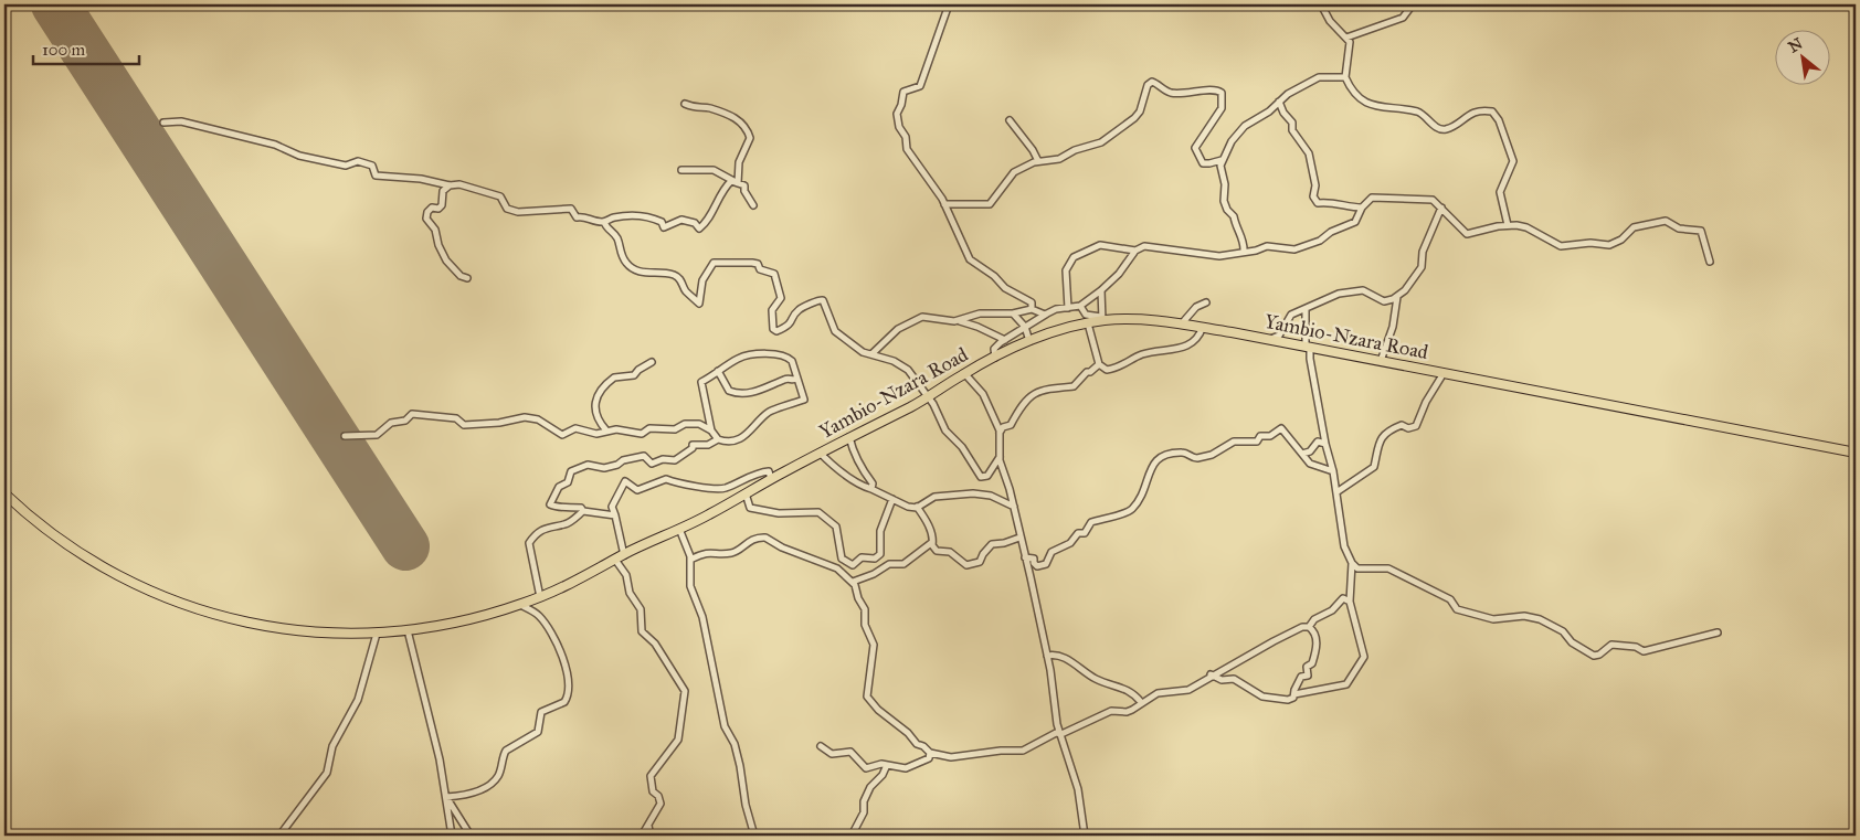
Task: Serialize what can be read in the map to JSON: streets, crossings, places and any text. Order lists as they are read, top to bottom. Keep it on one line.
{"streets":{"main road":["Yambio-Nzara Road"]},"scale_bar":"100 m","north":"top left"}
